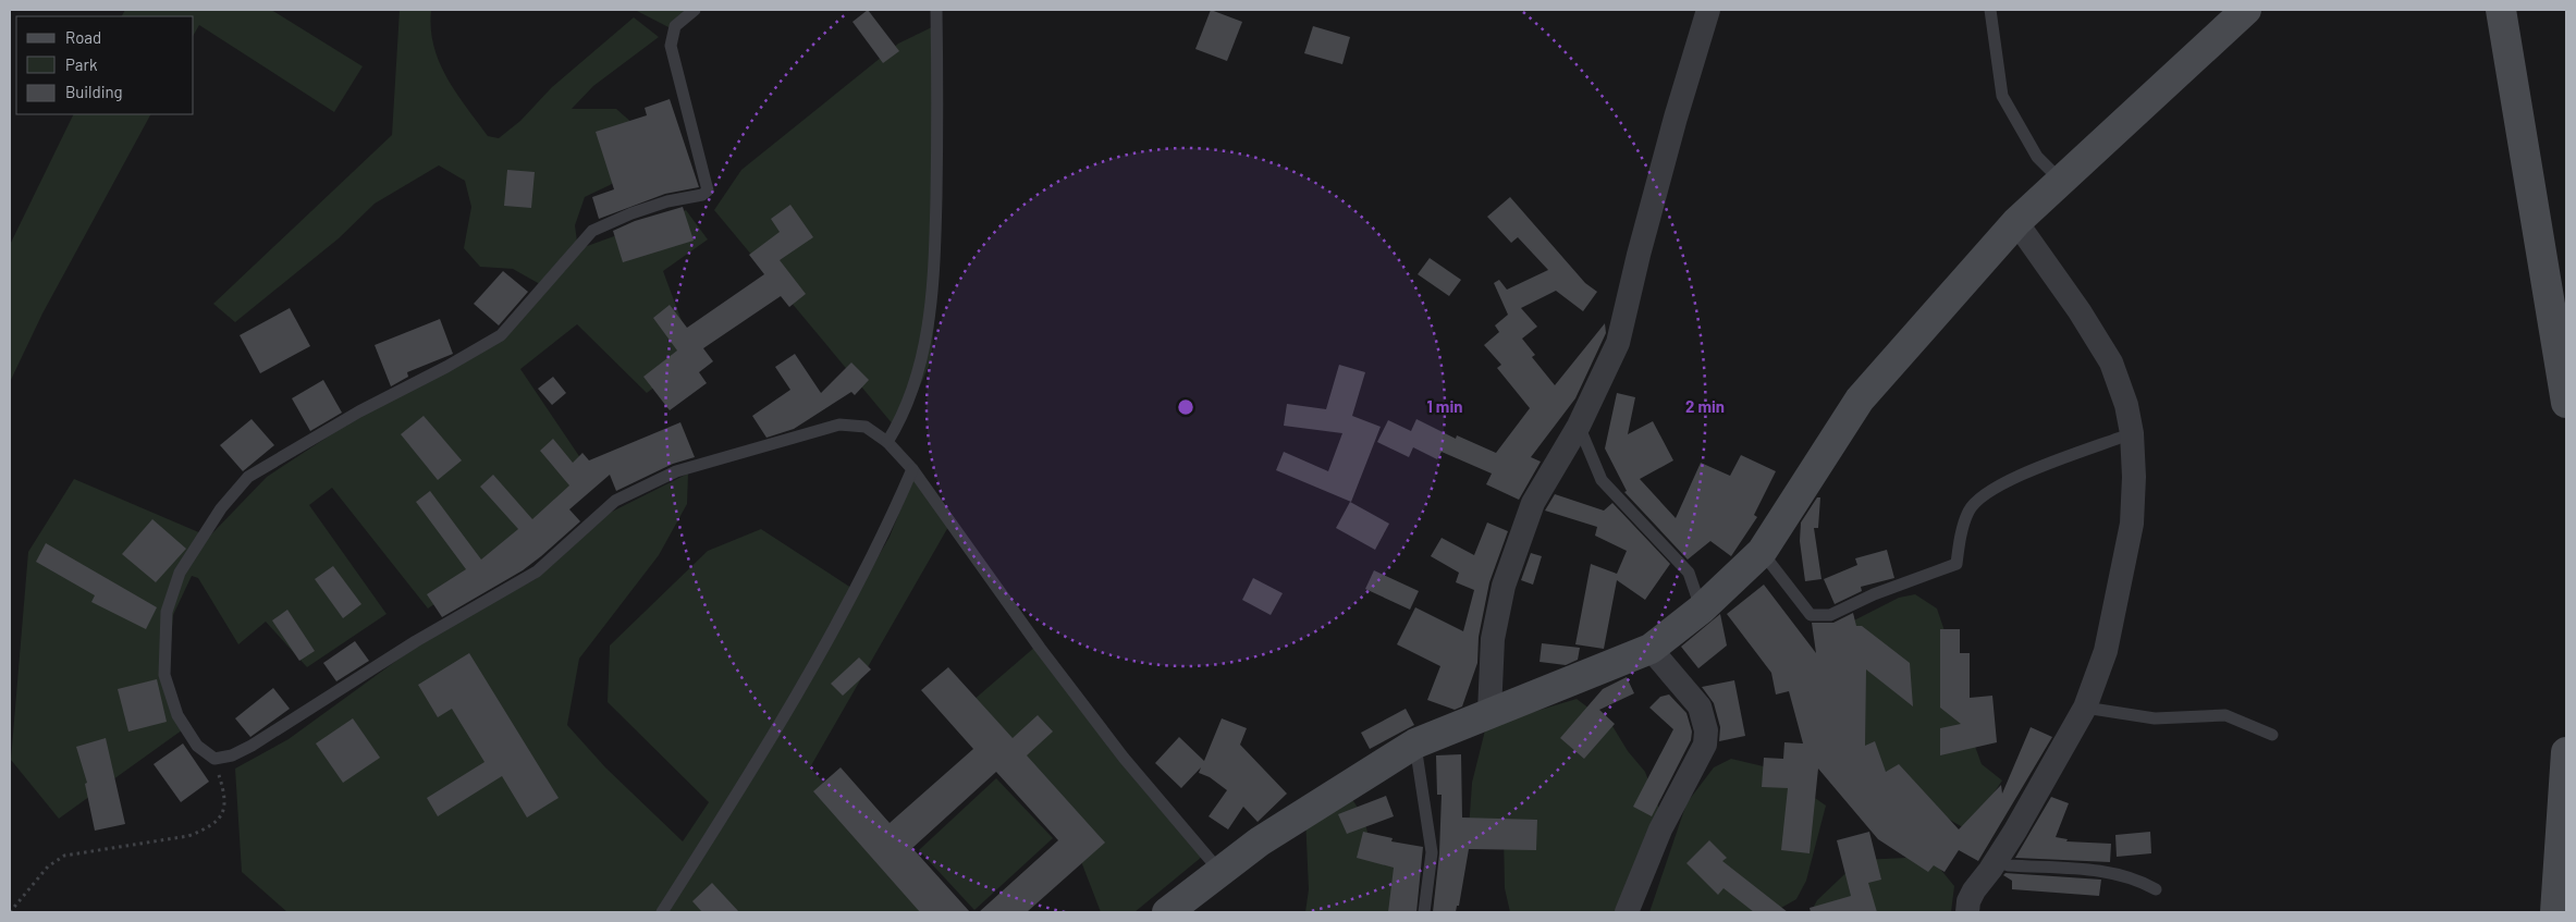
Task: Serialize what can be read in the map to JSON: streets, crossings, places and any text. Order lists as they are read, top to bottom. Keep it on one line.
{"legend":["Road","Park","Building"],"rings":["1 min","2 min"]}
